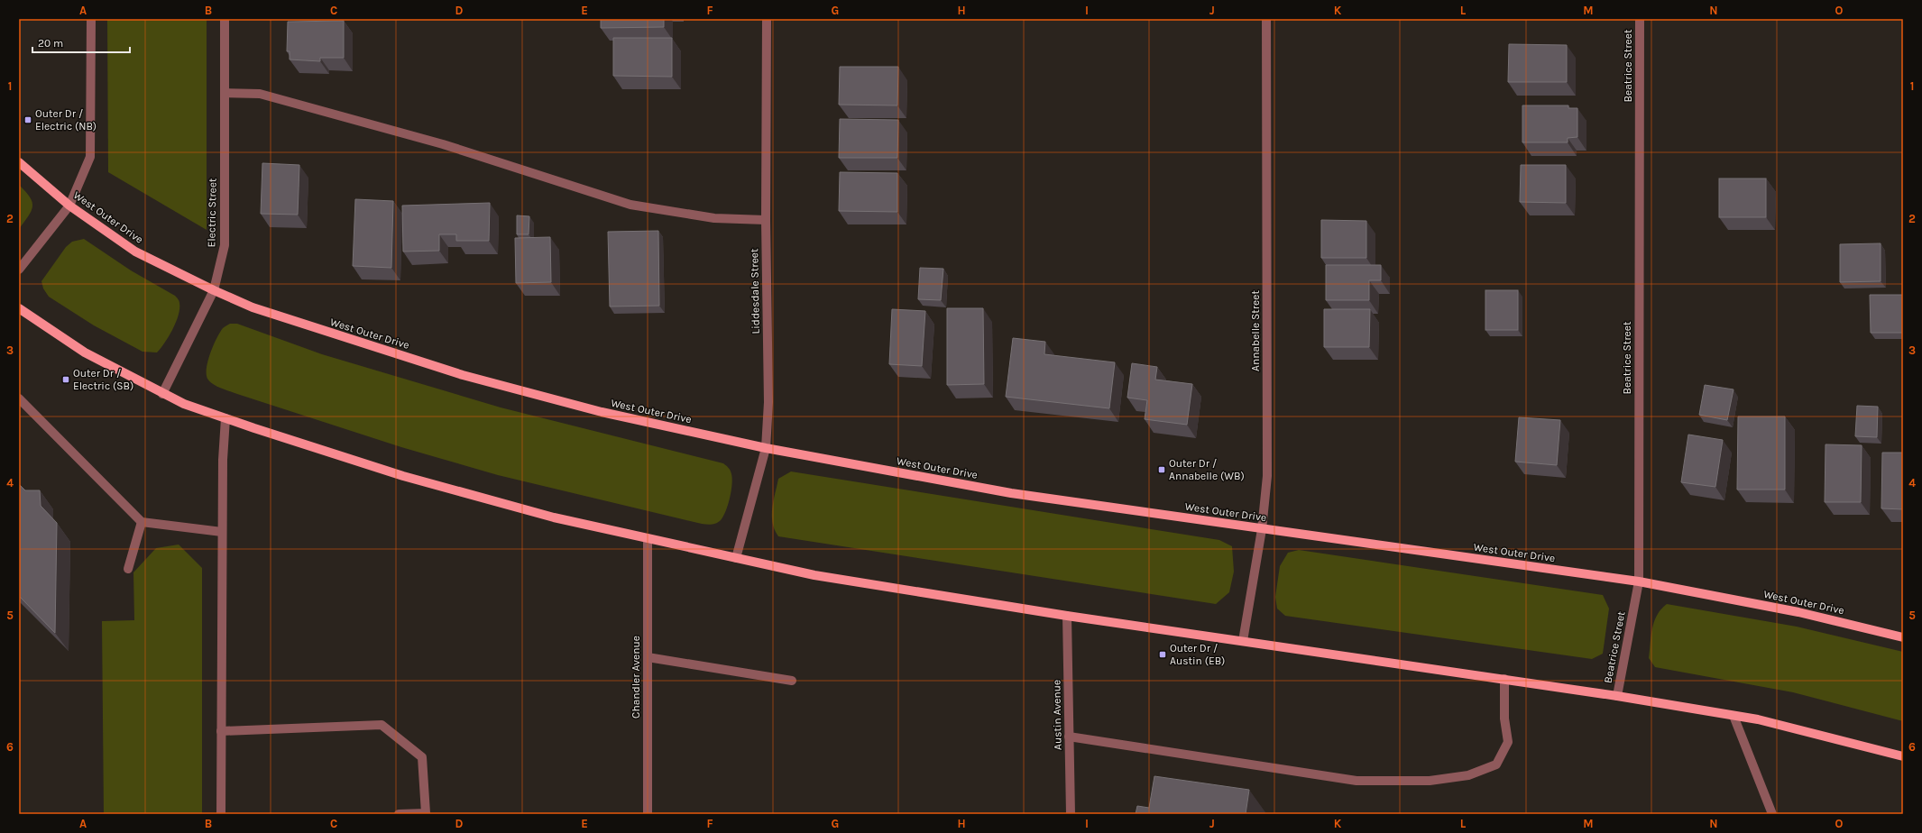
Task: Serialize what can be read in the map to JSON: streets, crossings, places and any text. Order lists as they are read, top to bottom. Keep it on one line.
{"streets":{"main road":["West Outer Drive"],"street":["Beatrice Street","Electric Street","Liddesdale Street","Annabelle Street","Chandler Avenue","Austin Avenue"]},"crossings":[["Beatrice Street","West Outer Drive"],["Electric Street","West Outer Drive"],["West Outer Drive","Liddesdale Street"],["West Outer Drive","Annabelle Street"]],"places":{"transit":["Outer Dr / Electric (NB)","Outer Dr / Electric (SB)","Outer Dr / Annabelle (WB)","Outer Dr / Austin (EB)"]},"scale_bar":"20 m","grid":{"columns":["A","B","C","D","E","F","G","H","I","J","K","L","M","N","O"],"rows":["1","2","3","4","5","6"]}}
